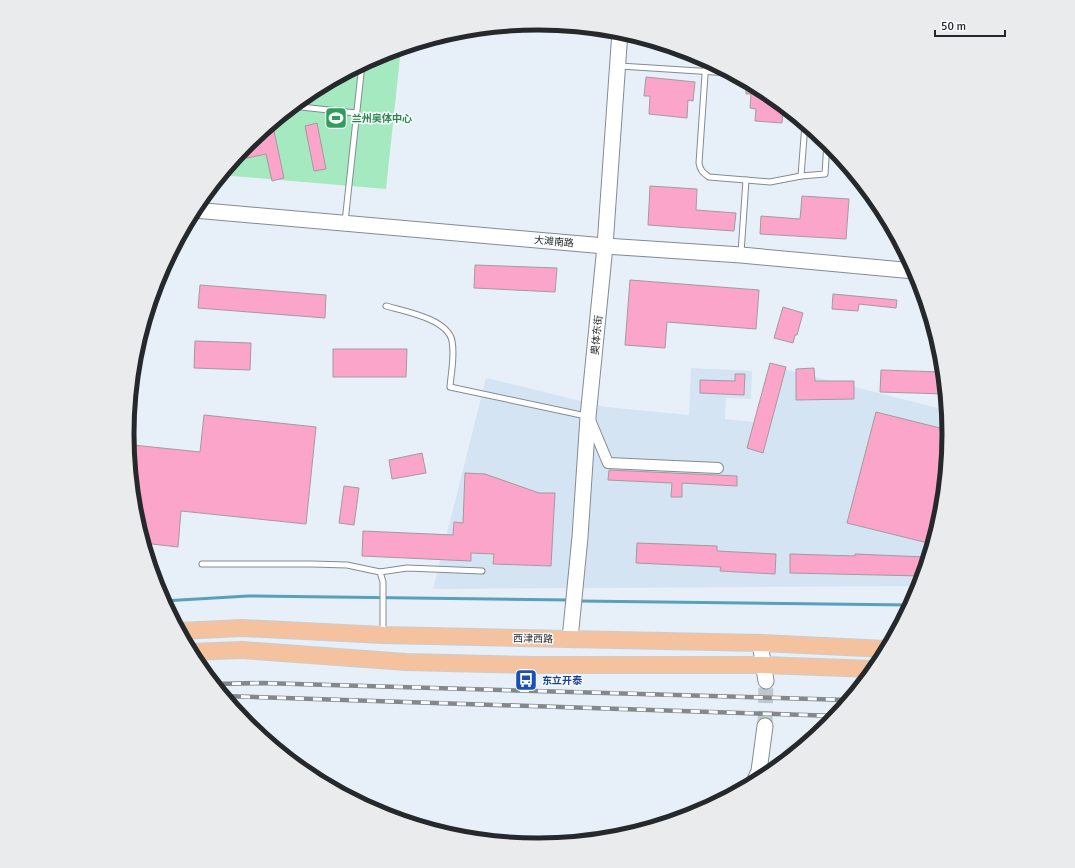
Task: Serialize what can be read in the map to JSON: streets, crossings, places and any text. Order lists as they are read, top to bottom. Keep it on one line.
{"streets":{"main road":["西津西路"],"street":["大滩南路","奥体东街"]},"crossings":[["大滩南路","奥体东街"],["奥体东街","西津西路"]],"places":{"sports":["兰州奥体中心"],"bus stop":["东立开泰"]},"scale_bar":"50 m"}
